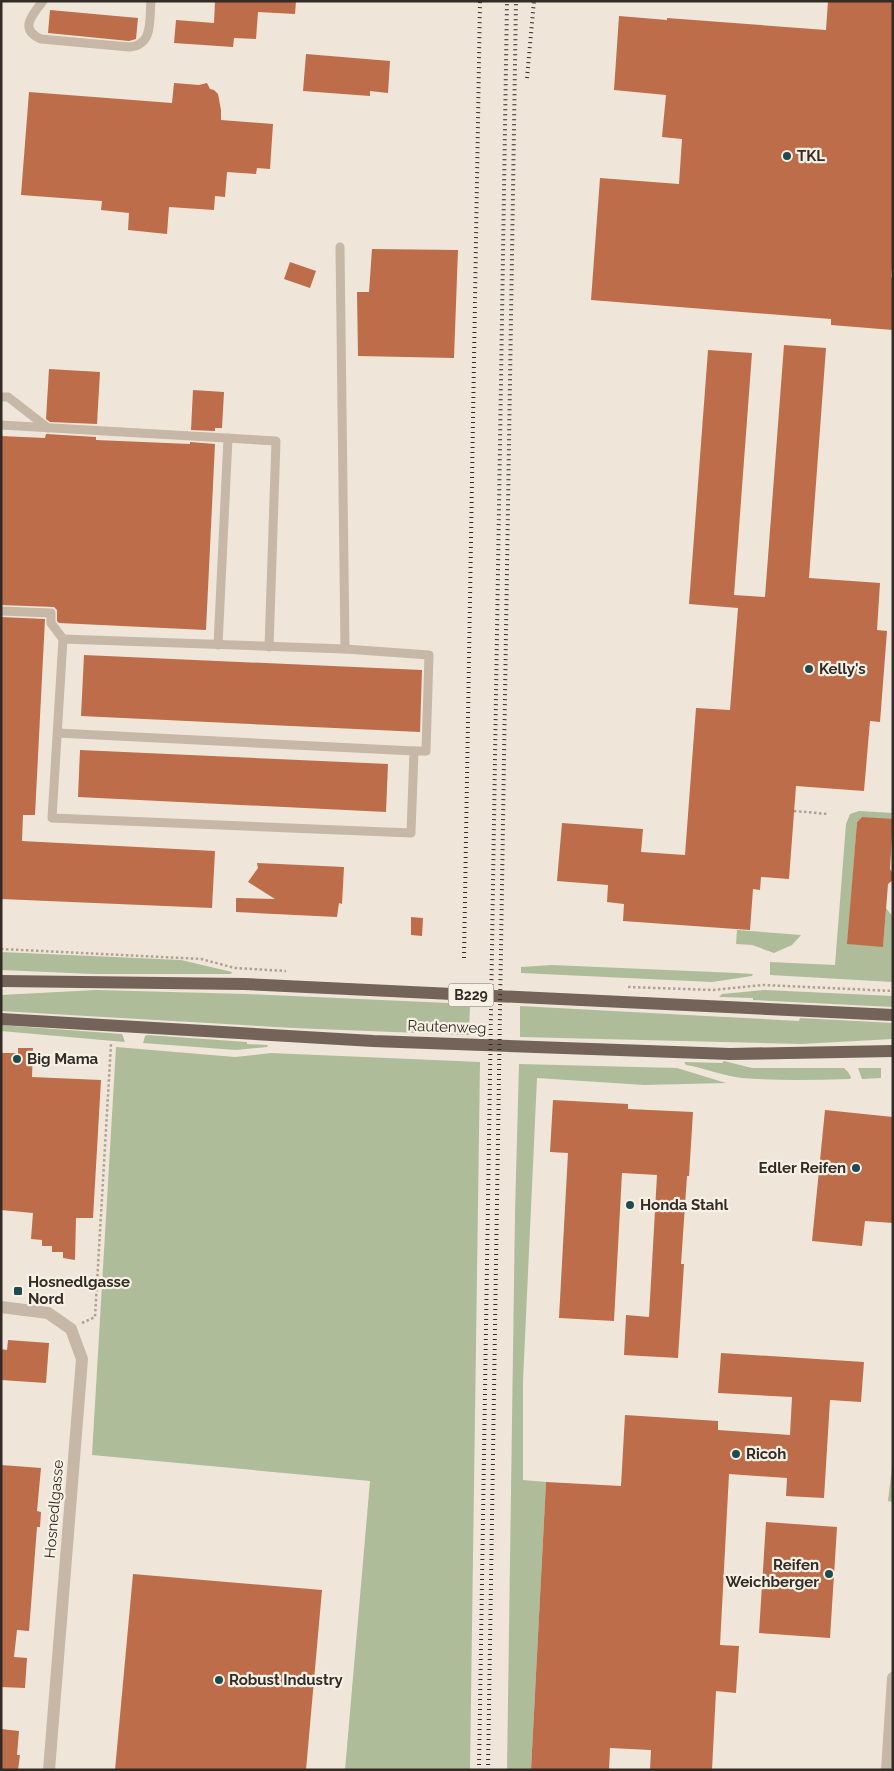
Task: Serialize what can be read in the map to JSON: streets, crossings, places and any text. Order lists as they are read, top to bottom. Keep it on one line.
{"streets":{"main road":["B229","Rautenweg"],"street":["Hosnedlgasse"]},"places":{"other":["TKL","Kelly's","Big Mama","Edler Reifen","Honda Stahl","Ricoh","Reifen Weichberger","Robust Industry"],"transit":["Hosnedlgasse Nord"]}}
